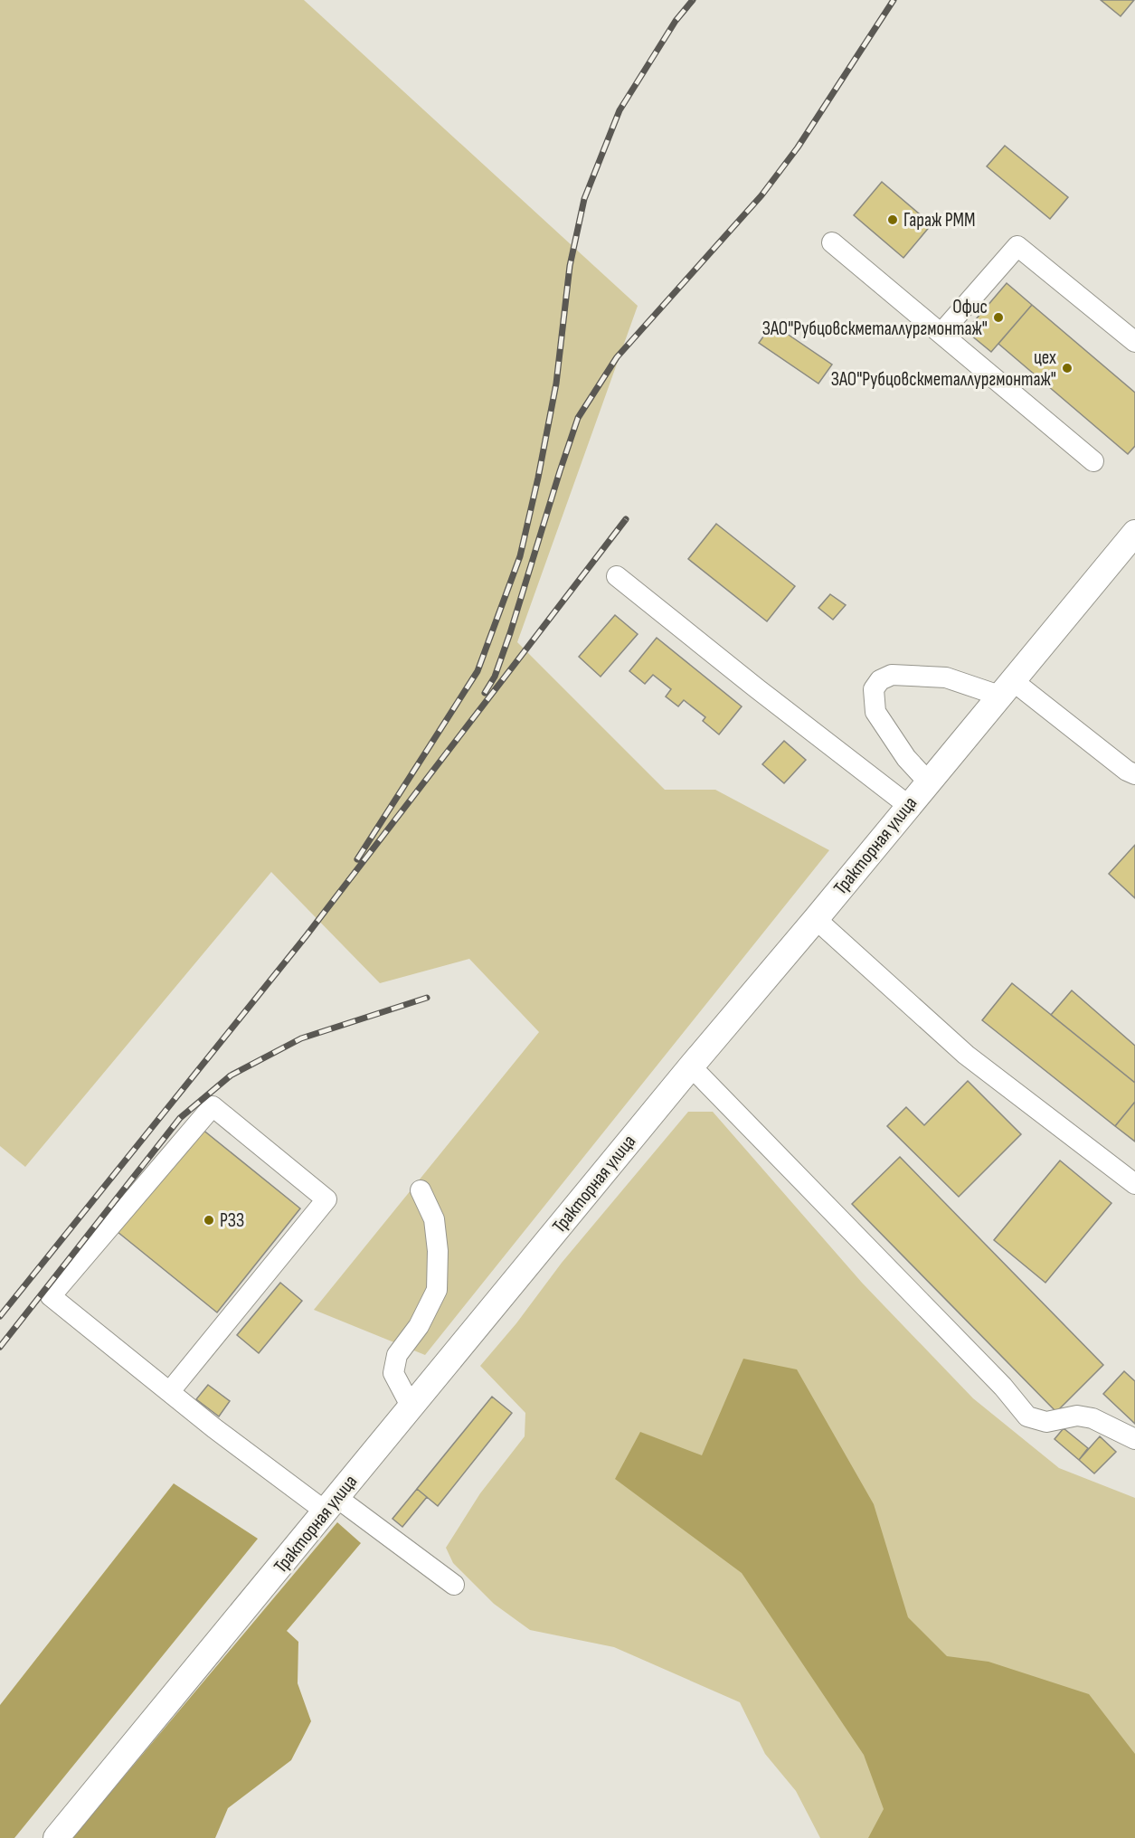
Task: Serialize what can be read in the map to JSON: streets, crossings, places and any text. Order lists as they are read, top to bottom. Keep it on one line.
{"streets":{"main road":["Тракторная улица"]},"places":["Гараж РММ","Офис ЗАО\"Рубцовскметаллургмонтаж\"","цех ЗАО\"Рубцовскметаллургмонтаж\"","РЗЗ"]}
